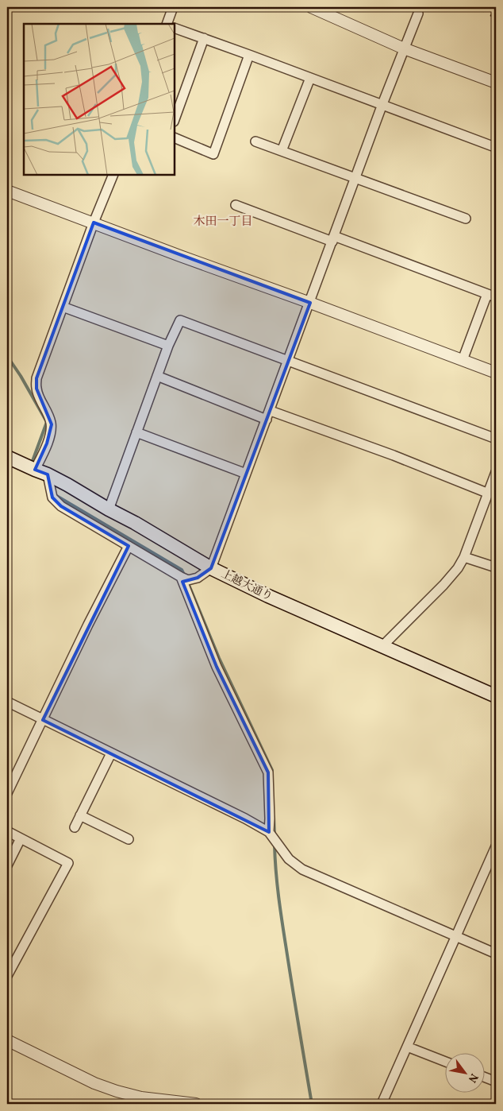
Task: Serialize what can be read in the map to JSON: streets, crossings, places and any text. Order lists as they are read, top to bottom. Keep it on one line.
{"streets":{"main road":["上越大通り"]},"districts":["木田一丁目"],"north":"bottom right"}
